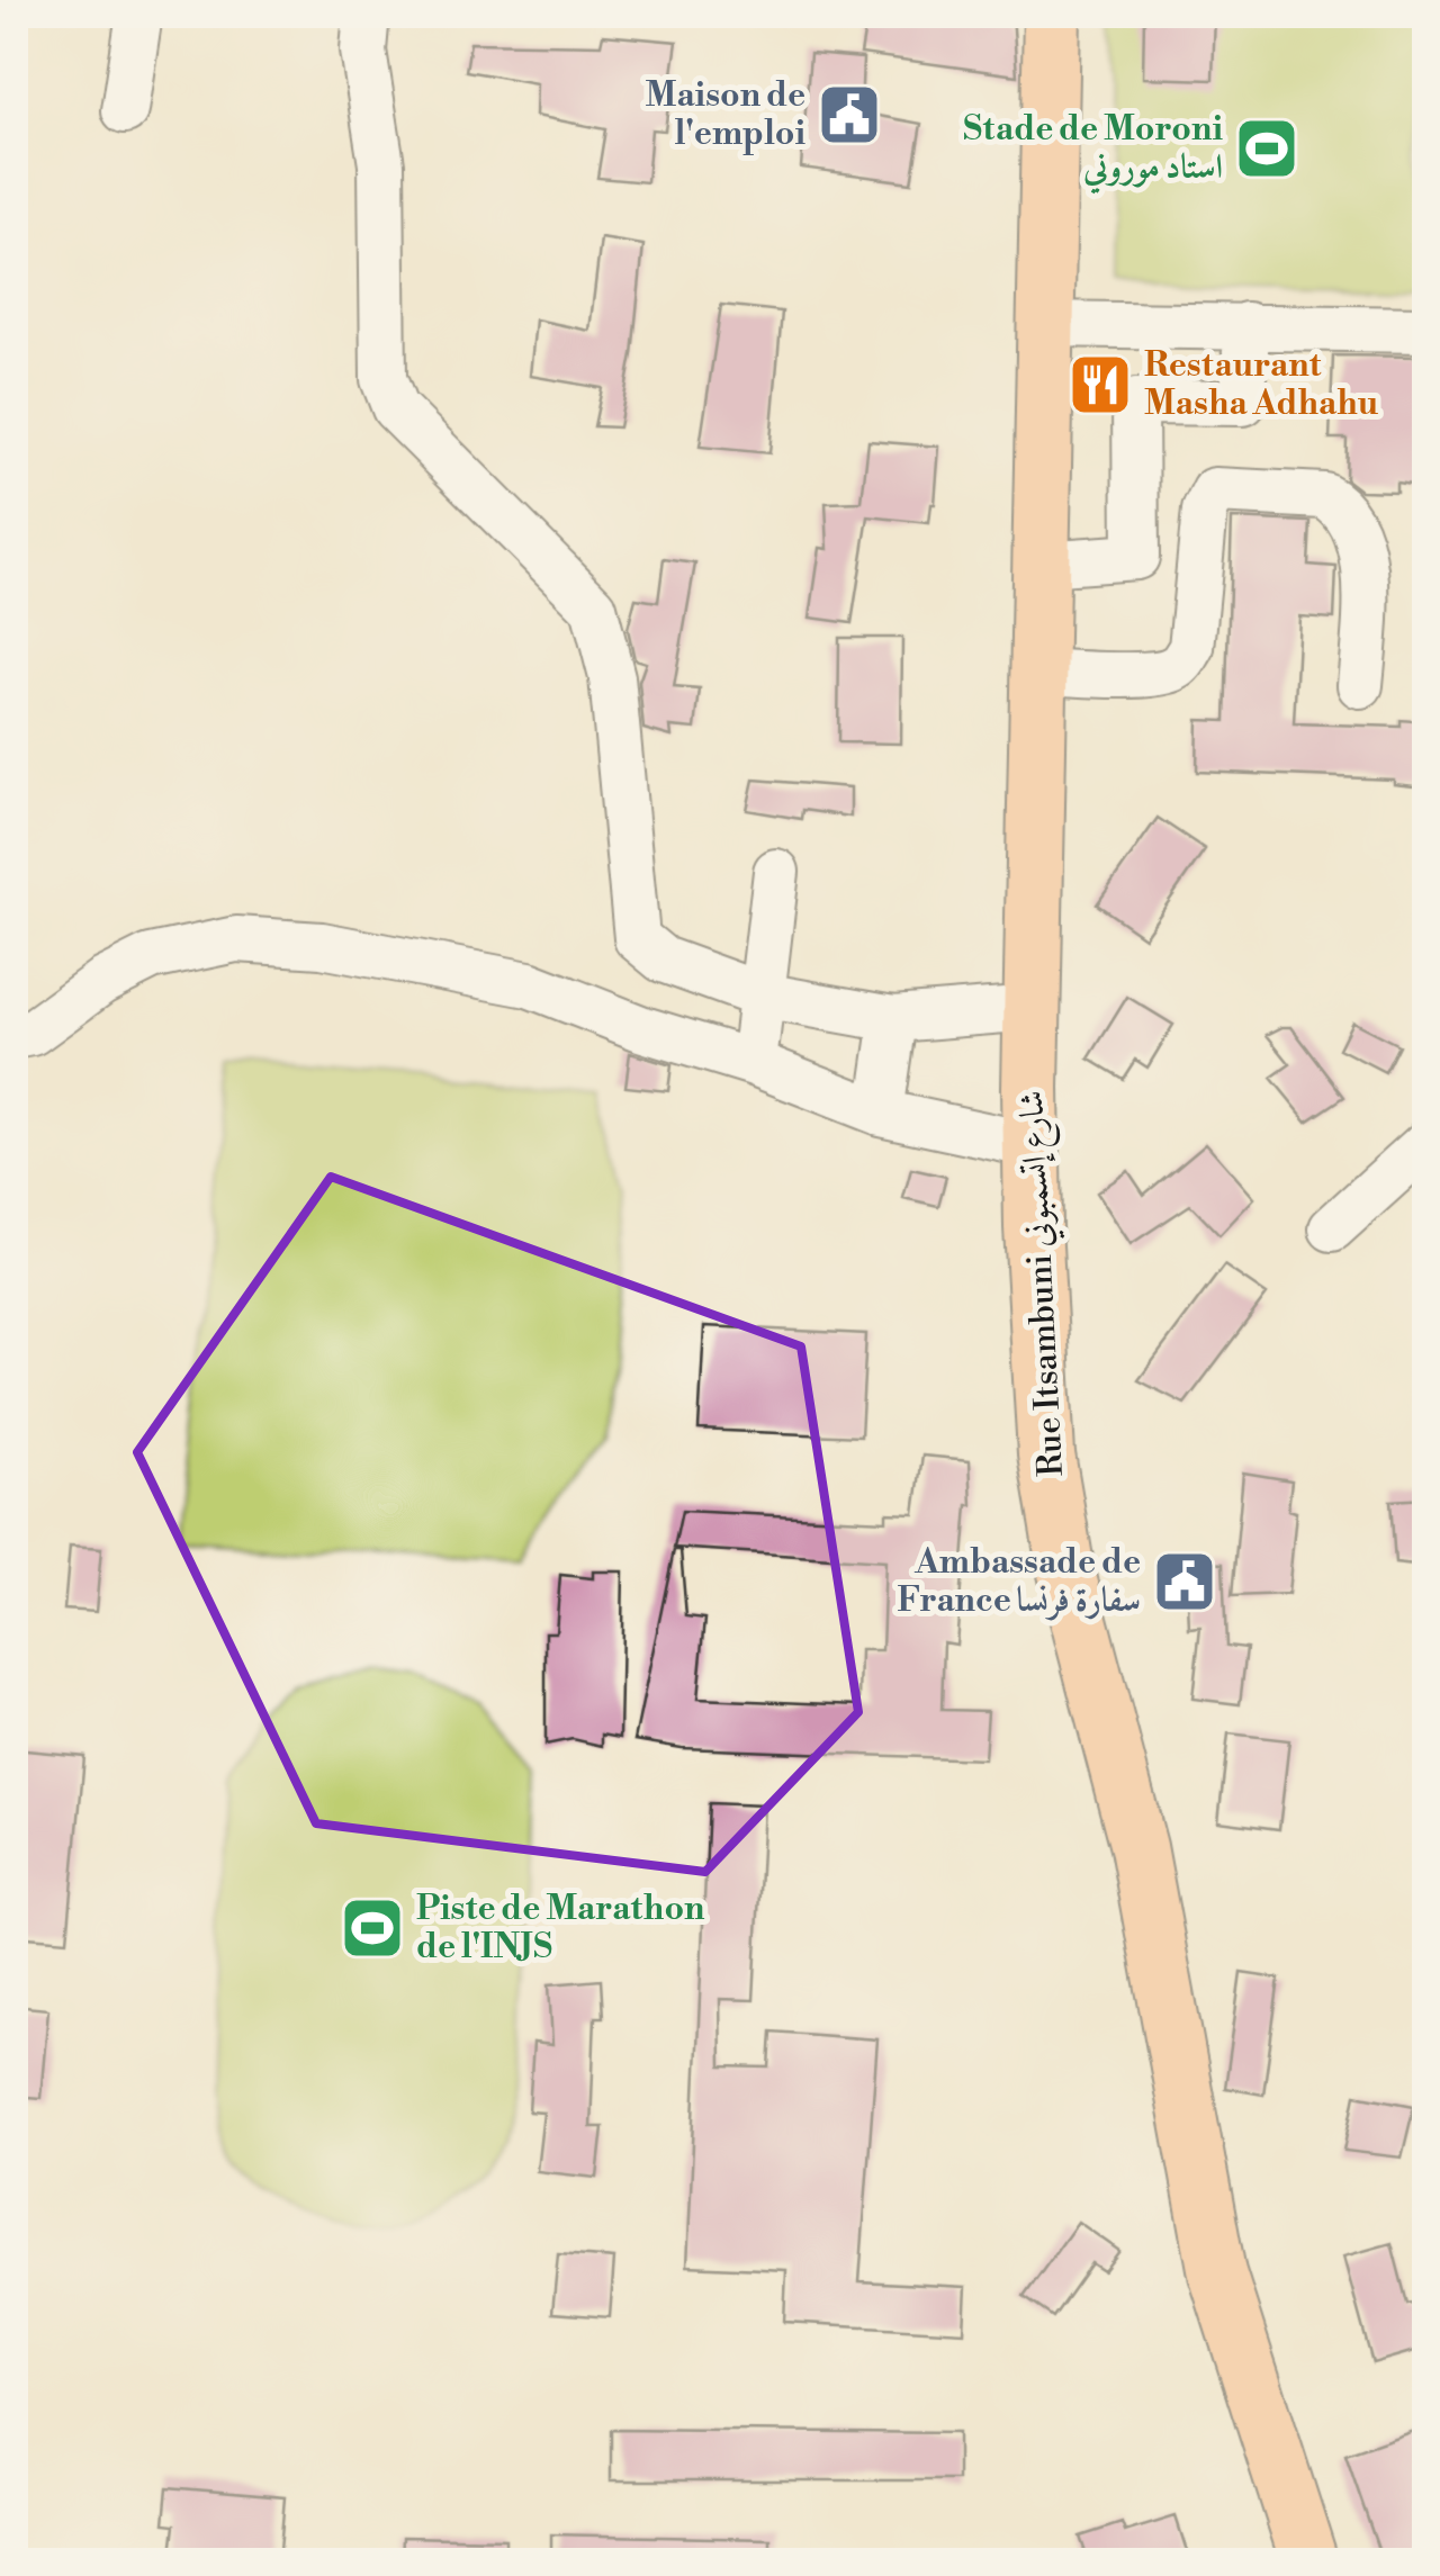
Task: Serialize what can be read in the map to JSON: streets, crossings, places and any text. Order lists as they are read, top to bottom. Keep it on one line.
{"streets":{"main road":["Rue Itsambuni شارع إتسمبوني"]},"places":{"public building":["Maison de l'emploi","Ambassade de France سفارة فرنسا"],"sports":["Stade de Moroni استاد موروني","Piste de Marathon de l'INJS"],"restaurant":["Restaurant Masha Adhahu"]}}
